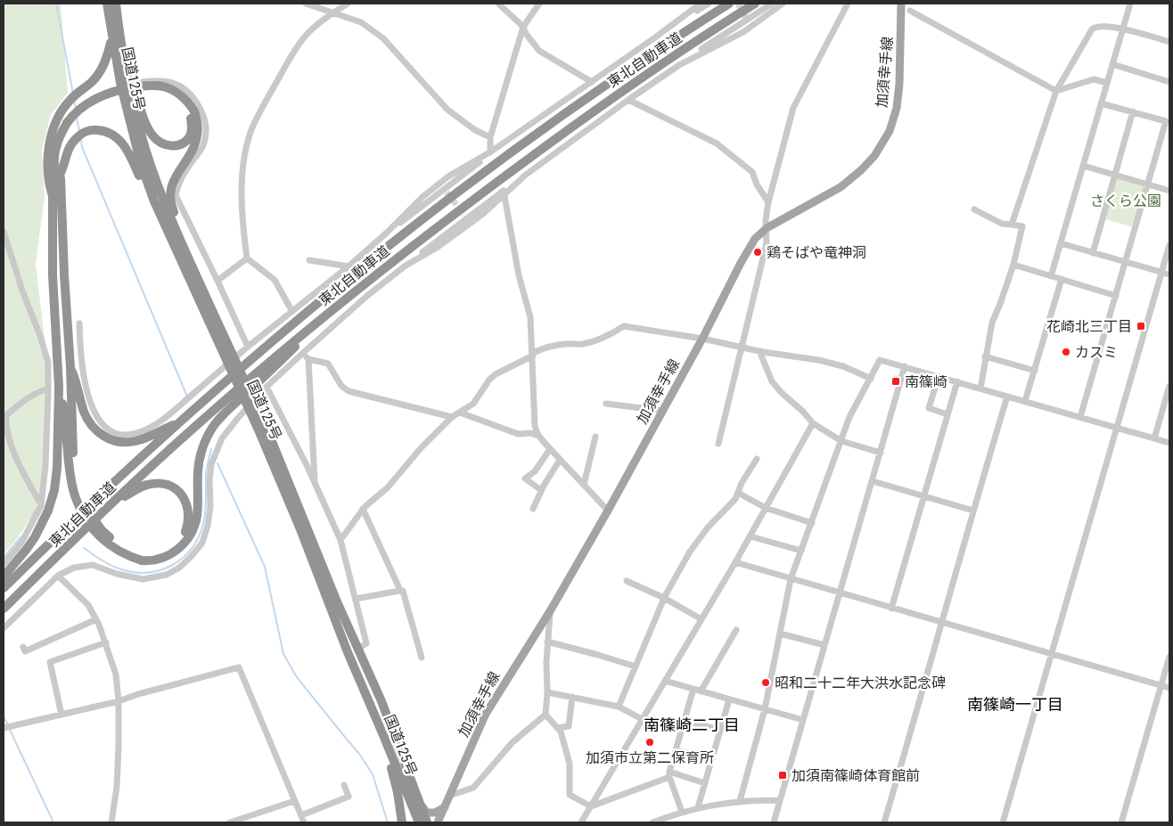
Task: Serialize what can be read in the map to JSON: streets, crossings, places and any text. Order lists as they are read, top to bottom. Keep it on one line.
{"streets":{"highway":["東北自動車道","国道125号"],"main road":["加須幸手線"]},"districts":["南篠崎一丁目","南篠崎二丁目"],"parks":["さくら公園"],"places":{"other":["鶏そばや竜神洞","カスミ","昭和二十二年大洪水記念碑","加須市立第二保育所"],"transit":["花崎北三丁目","南篠崎","加須南篠崎体育館前"]}}
